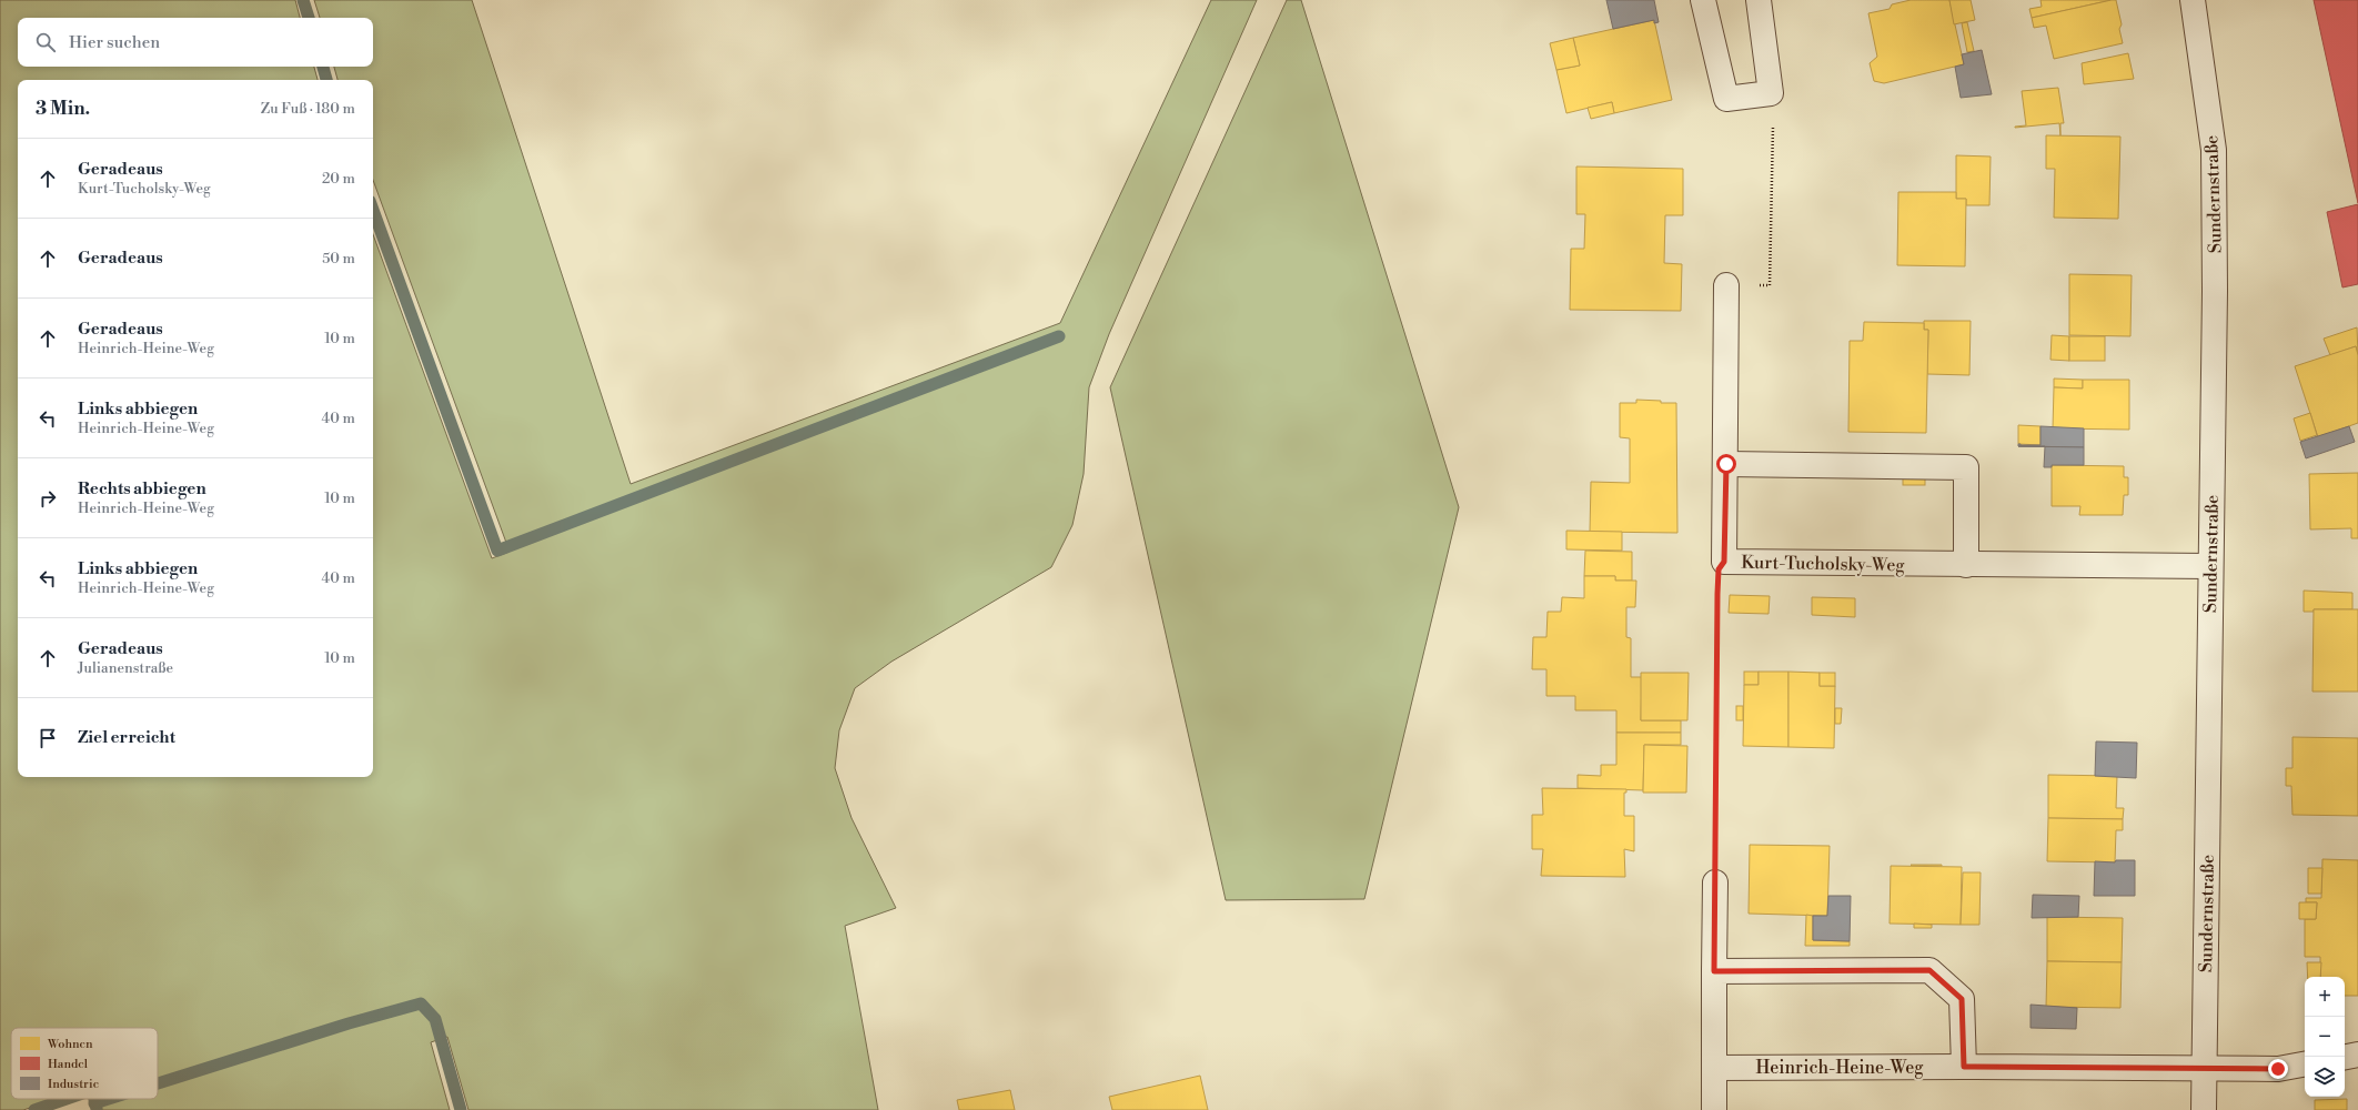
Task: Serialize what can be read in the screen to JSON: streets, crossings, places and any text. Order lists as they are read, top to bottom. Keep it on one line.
{"streets":{"street":["Sundernstraße","Kurt-Tucholsky-Weg","Heinrich-Heine-Weg"]},"crossings":[["Sundernstraße","Kurt-Tucholsky-Weg"],["Sundernstraße","Heinrich-Heine-Weg"]],"legend":["Wohnen","Handel","Industrie"],"page":{"search":"Hier suchen","heading":["3 Min.","Zu Fuß · 180 m"],"list":[["Geradeaus","Kurt-Tucholsky-Weg","20 m"],["Geradeaus","50 m"],["Geradeaus","Heinrich-Heine-Weg","10 m"],["Links abbiegen","Heinrich-Heine-Weg","40 m"],["Rechts abbiegen","Heinrich-Heine-Weg","10 m"],["Links abbiegen","Heinrich-Heine-Weg","40 m"],["Geradeaus","Julianenstraße","10 m"],"Ziel erreicht"],"map_buttons":["+","−"]}}
